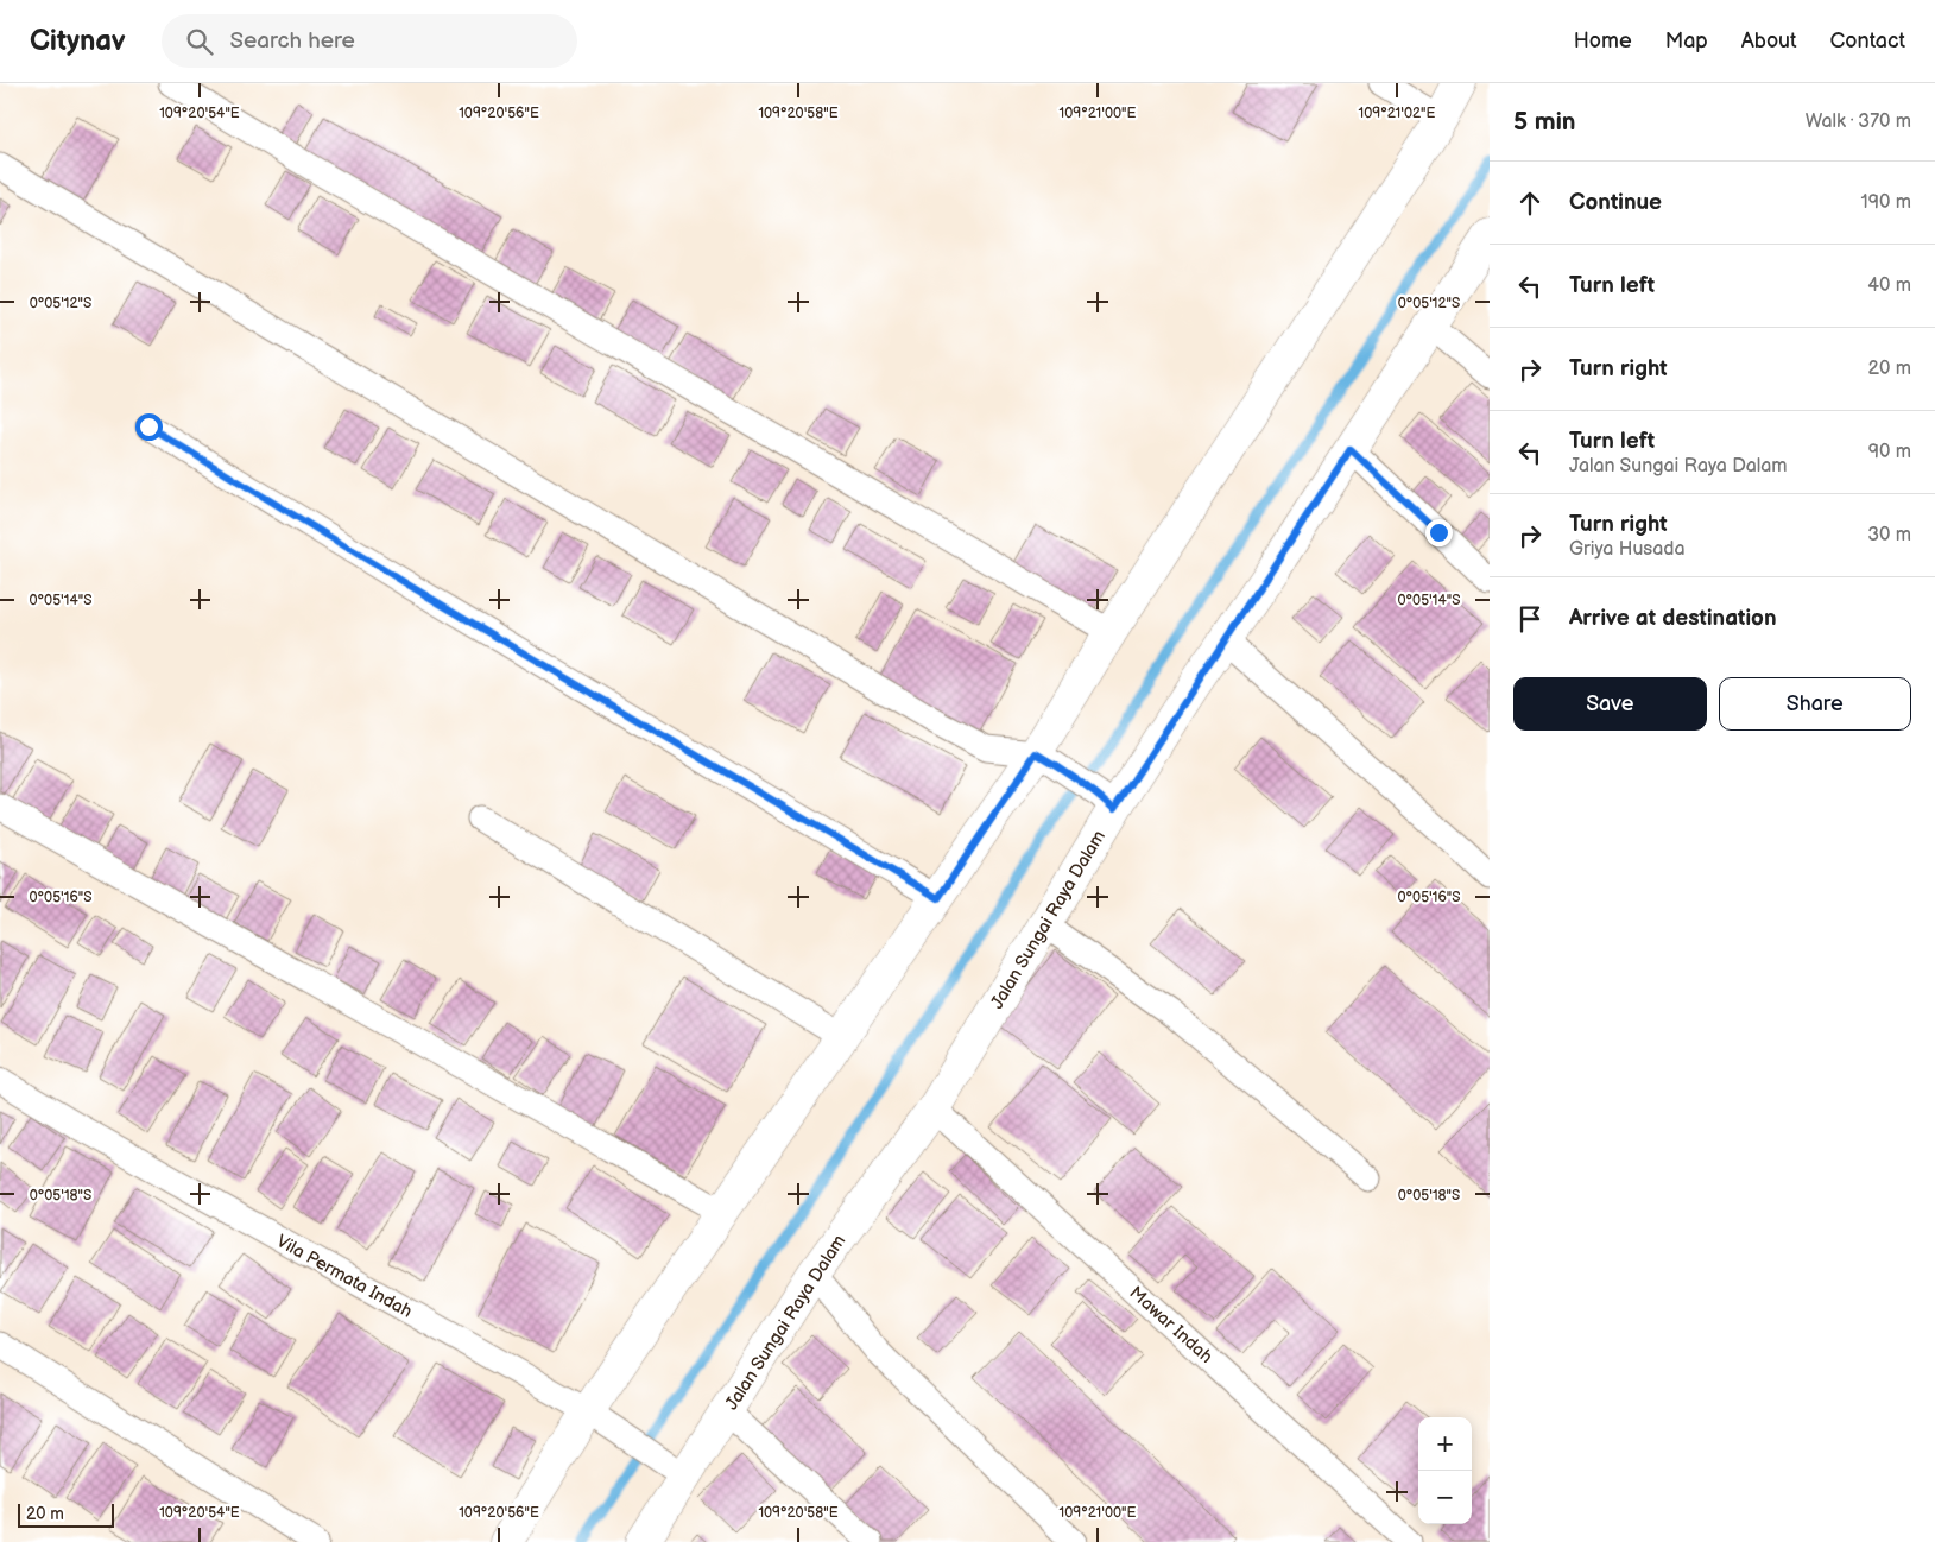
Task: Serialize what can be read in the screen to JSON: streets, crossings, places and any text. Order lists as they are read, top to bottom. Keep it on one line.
{"streets":{"street":["Jalan Sungai Raya Dalam","Vila Permata Indah","Mawar Indah"]},"crossings":[["Jalan Sungai Raya Dalam","Vila Permata Indah"],["Jalan Sungai Raya Dalam","Mawar Indah"]],"scale_bar":"20 m","page":{"header":"Citynav","search":"Search here","nav":["Home","Map","About","Contact"],"heading":["5 min","Walk · 370 m"],"list":[["Continue","190 m"],["Turn left","40 m"],["Turn right","20 m"],["Turn left","Jalan Sungai Raya Dalam","90 m"],["Turn right","Griya Husada","30 m"],"Arrive at destination"],"buttons":["Save","Share"],"map_buttons":["+","−"],"scale":"20 m"},"coordinates":["109°20'54\"E","109°20'56\"E","109°20'58\"E","109°21'00\"E","109°21'02\"E","0°05'12\"S","0°05'14\"S","0°05'16\"S","0°05'18\"S"]}
